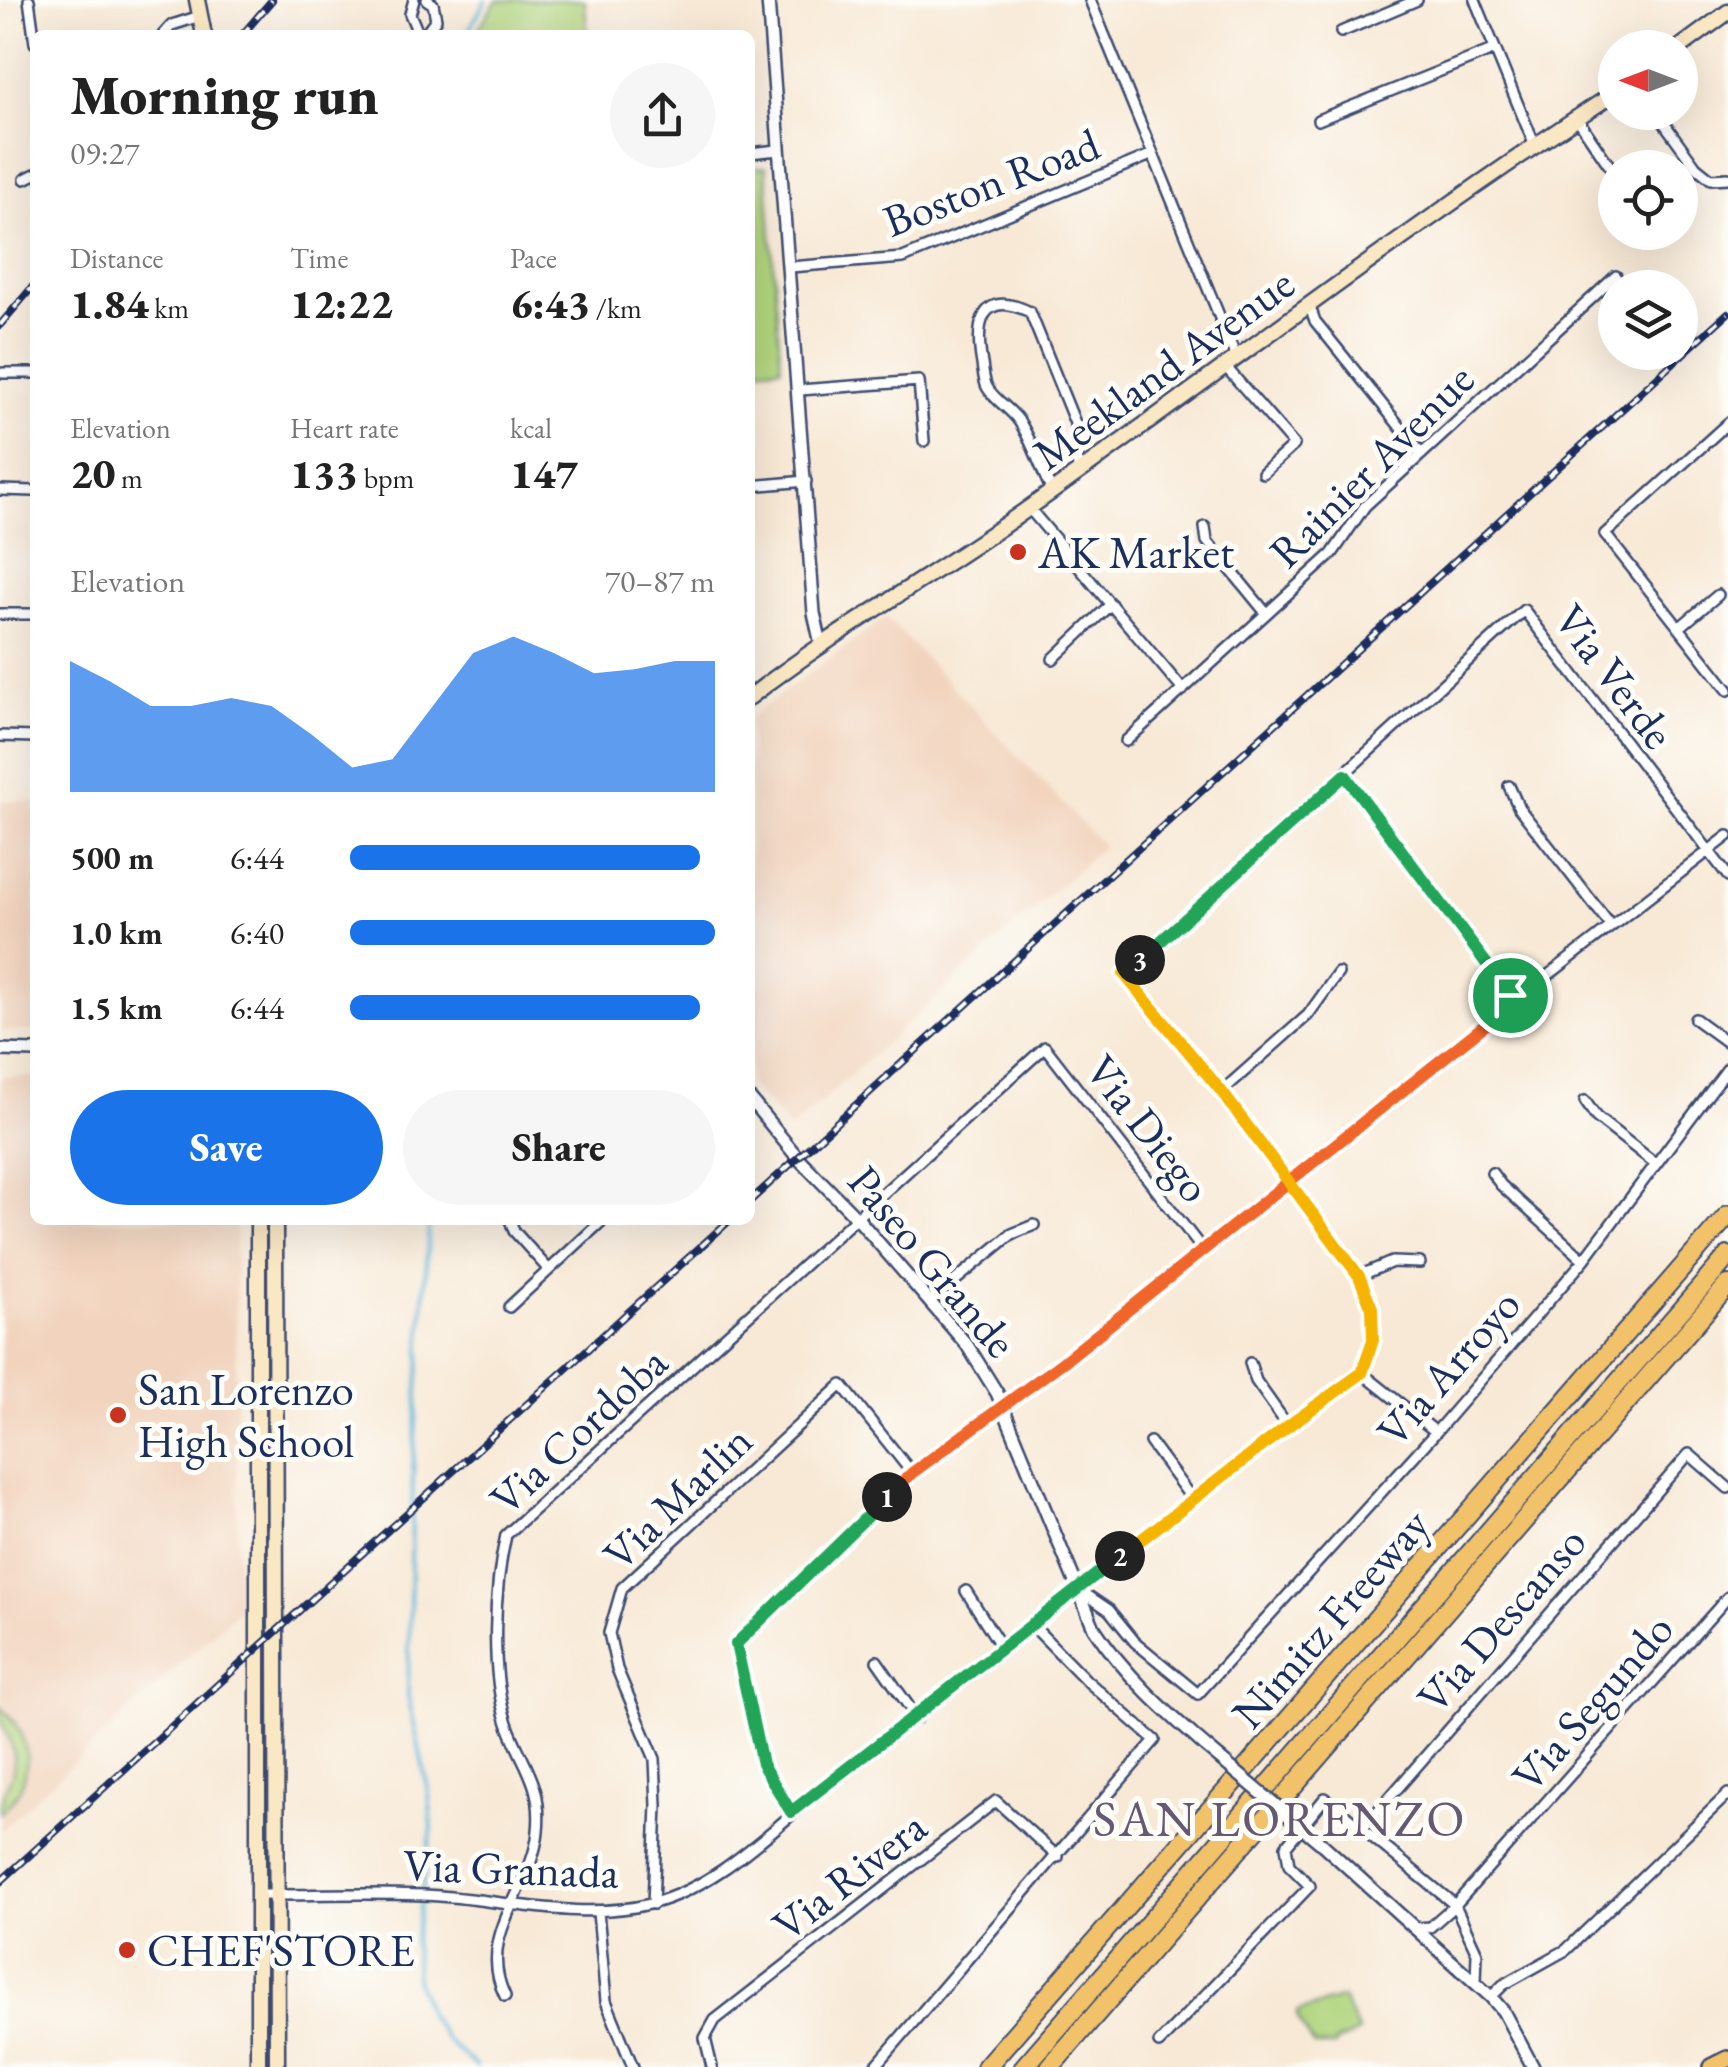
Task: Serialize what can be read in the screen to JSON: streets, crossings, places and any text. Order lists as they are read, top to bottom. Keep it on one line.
{"streets":{"highway":["Nimitz Freeway"],"main road":["Meekland Avenue"],"street":["Boston Road","Rainier Avenue","Via Verde","Via Diego","Paseo Grande","Via Arroyo","Via Cordoba","Via Marlin","Via Descanso","Via Segundo","Via Granada","Via Rivera"]},"crossings":[["Via Diego","Via Cordoba"],["Paseo Grande","Via Arroyo"],["Paseo Grande","Via Cordoba"],["Paseo Grande","Via Segundo"],["Paseo Grande","Via Granada"],["Via Arroyo","Via Granada"],["Via Cordoba","Via Granada"],["Via Marlin","Via Granada"]],"districts":["SAN LORENZO"],"places":["AK Market","San Lorenzo High School","CHEF'STORE"],"north":"left","page":{"heading":["Morning run","09:27"],"stats":[["Distance","1.84 km"],["Time","12:22"],["Pace","6:43 /km"],["Elevation","20 m"],["Heart rate","133 bpm"],["kcal","147"]],"chart":["Elevation","70–87 m"],"list":[{"name":"500 m","note":"6:44"},{"name":"1.0 km","note":"6:40"},{"name":"1.5 km","note":"6:44"}],"pins":["3","1","2"],"buttons":["Save","Share"]}}
